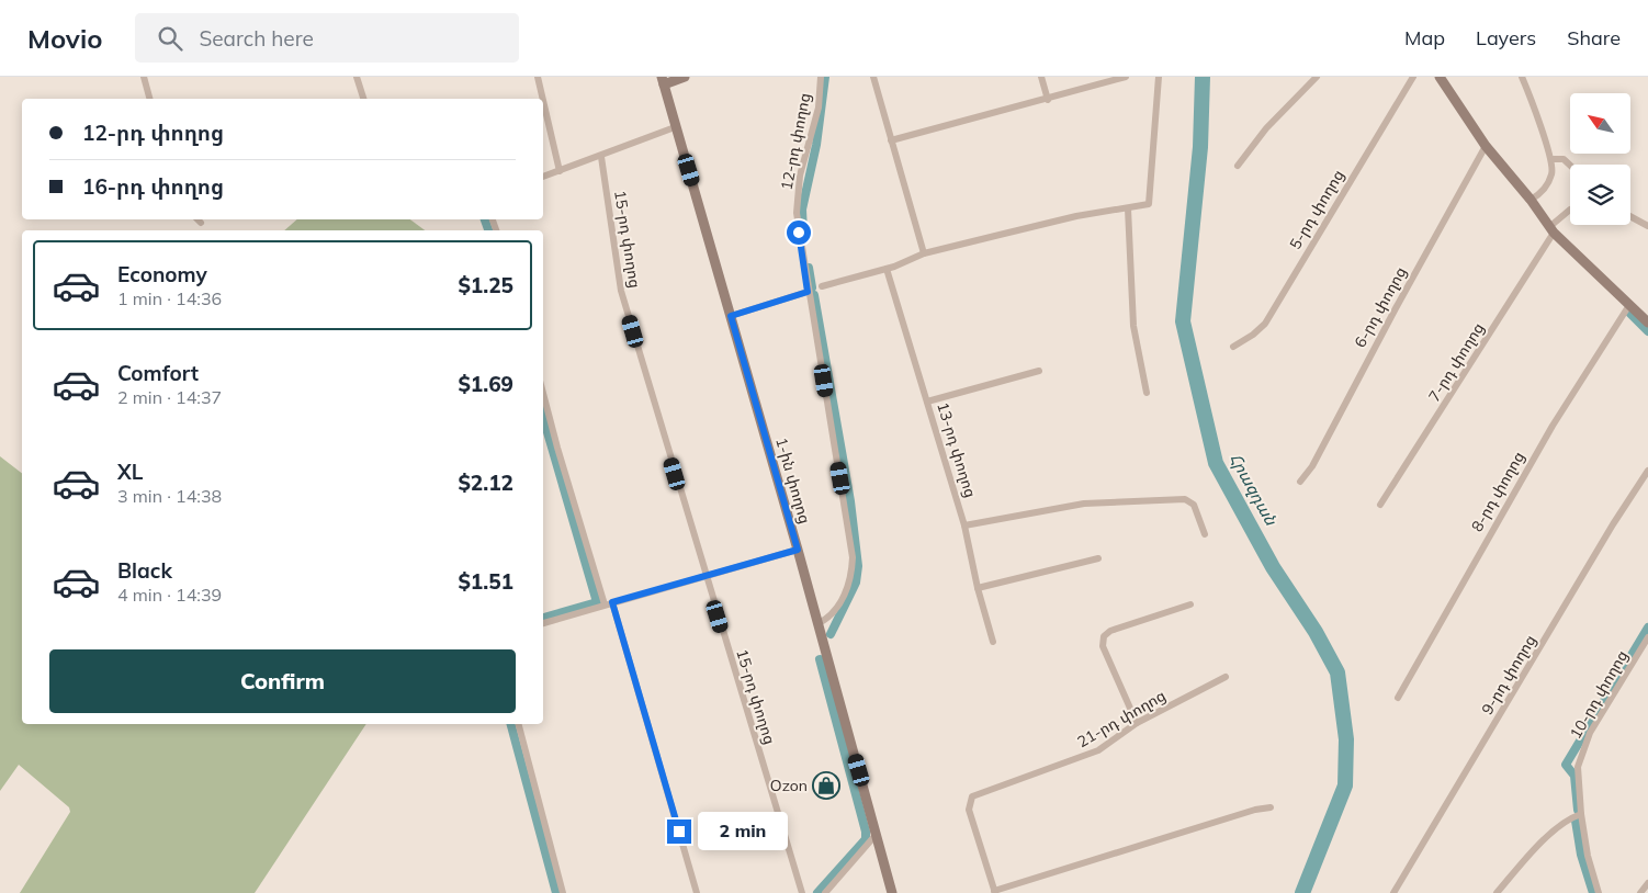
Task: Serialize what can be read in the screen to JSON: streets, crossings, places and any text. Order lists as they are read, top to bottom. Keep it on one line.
{"streets":{"main road":["1-ին փողոց"],"street":["12-րդ փողոց","5-րդ փողոց","15-րդ փողոց","6-րդ փողոց","7-րդ փողոց","13-րդ փողոց","8-րդ փողոց","9-րդ փողոց","10-րդ փողոց","21-րդ փողոց"]},"crossings":[["12-րդ փողոց","1-ին փողոց"]],"water":["Հրազդան"],"places":{"shop":["Ozon"]},"north":"top left","page":{"header":"Movio","search":"Search here","nav":["Map","Layers","Share"],"banner":["12-րդ փողոց","16-րդ փողոց"],"list":[{"name":"Economy","note":"1 min · 14:36","value":"$1.25"},{"name":"Comfort","note":"2 min · 14:37","value":"$1.69"},{"name":"XL","note":"3 min · 14:38","value":"$2.12"},{"name":"Black","note":"4 min · 14:39","value":"$1.51"}],"buttons":"Confirm","bubble":"2 min"}}
